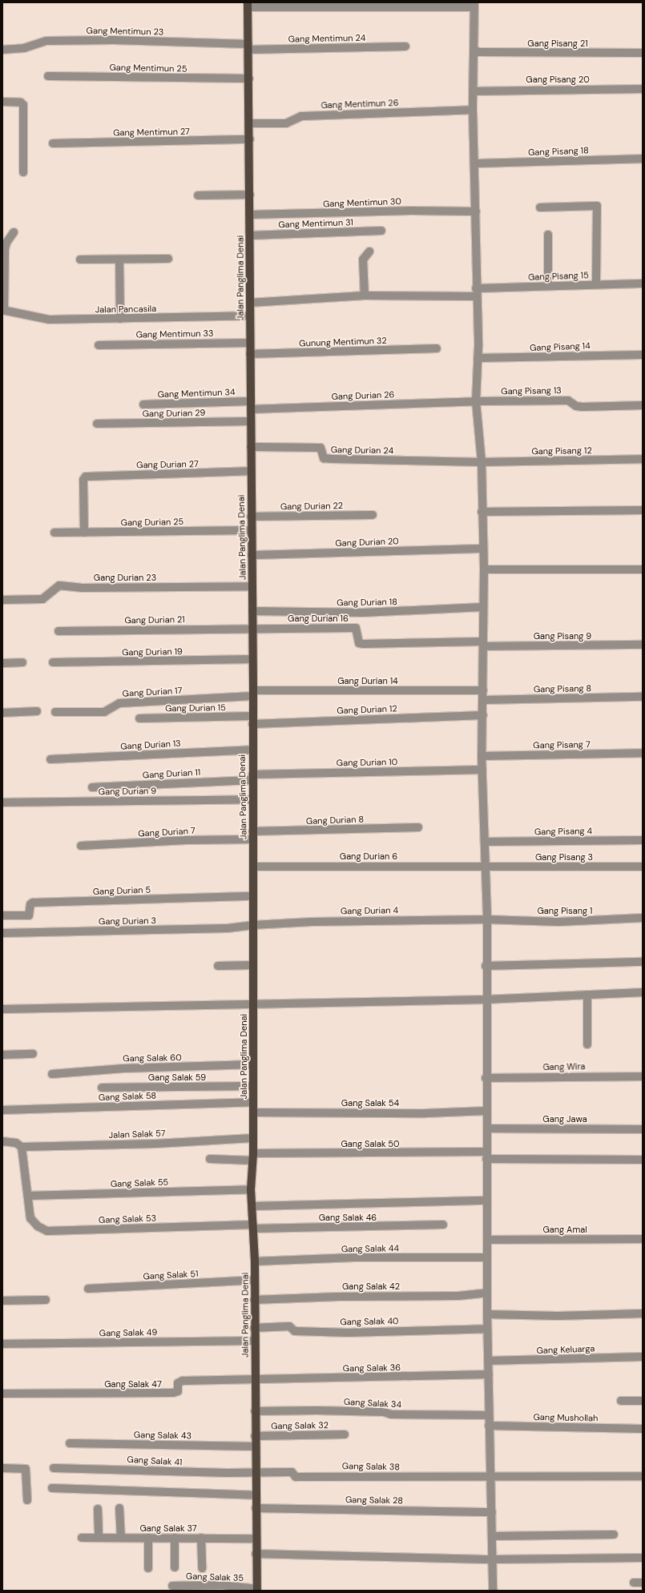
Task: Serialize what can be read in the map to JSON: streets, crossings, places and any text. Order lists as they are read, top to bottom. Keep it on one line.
{"streets":{"main road":["Jalan Panglima Denai"],"street":["Gang Mentimun 23","Gang Mentimun 24","Gang Pisang 21","Gang Mentimun 25","Gang Pisang 20","Gang Mentimun 26","Gang Mentimun 27","Gang Pisang 18","Gang Mentimun 30","Gang Mentimun 31","Gang Pisang 15","Jalan Pancasila","Gang Mentimun 33","Gunung Mentimun 32","Gang Pisang 14","Gang Pisang 13","Gang Mentimun 34","Gang Durian 26","Gang Durian 29","Gang Durian 24","Gang Pisang 12","Gang Durian 27","Gang Durian 22","Gang Durian 25","Gang Durian 20","Gang Durian 23","Gang Durian 18","Gang Durian 16","Gang Durian 21","Gang Pisang 9","Gang Durian 19","Gang Durian 14","Gang Pisang 8","Gang Durian 17","Gang Durian 15","Gang Durian 12","Gang Durian 13","Gang Pisang 7","Gang Durian 10","Gang Durian 11","Gang Durian 9","Gang Durian 8","Gang Pisang 4","Gang Durian 7","Gang Durian 6","Gang Pisang 3","Gang Durian 5","Gang Durian 4","Gang Pisang 1","Gang Durian 3","Gang Salak 60","Gang Wira","Gang Salak 59","Gang Salak 58","Gang Salak 54","Gang Jawa","Jalan Salak 57","Gang Salak 50","Gang Salak 55","Gang Salak 46","Gang Salak 53","Gang Amal","Gang Salak 44","Gang Salak 51","Gang Salak 42","Gang Salak 40","Gang Salak 49","Gang Keluarga","Gang Salak 36","Gang Salak 47","Gang Salak 34","Gang Mushollah","Gang Salak 32","Gang Salak 43","Gang Salak 41","Gang Salak 38","Gang Salak 28","Gang Salak 37","Gang Salak 35"]},"crossings":[["Gang Mentimun 23","Gang Mentimun 24"],["Gang Mentimun 23","Jalan Panglima Denai"],["Gang Mentimun 24","Jalan Panglima Denai"],["Gang Mentimun 25","Jalan Panglima Denai"],["Gang Mentimun 26","Jalan Panglima Denai"],["Gang Mentimun 27","Jalan Panglima Denai"],["Gang Mentimun 30","Jalan Panglima Denai"],["Gang Mentimun 31","Jalan Panglima Denai"],["Gang Pisang 15","Jalan Panglima Denai"],["Jalan Panglima Denai","Jalan Pancasila"],["Jalan Panglima Denai","Gang Mentimun 33"],["Jalan Panglima Denai","Gunung Mentimun 32"],["Jalan Panglima Denai","Gang Mentimun 34"],["Jalan Panglima Denai","Gang Durian 26"],["Jalan Panglima Denai","Gang Durian 29"],["Jalan Panglima Denai","Gang Durian 24"],["Jalan Panglima Denai","Gang Durian 27"],["Jalan Panglima Denai","Gang Durian 22"],["Jalan Panglima Denai","Gang Durian 25"],["Jalan Panglima Denai","Gang Durian 20"],["Jalan Panglima Denai","Gang Durian 23"],["Jalan Panglima Denai","Gang Durian 18"],["Jalan Panglima Denai","Gang Durian 16"],["Jalan Panglima Denai","Gang Durian 21"],["Jalan Panglima Denai","Gang Durian 19"],["Jalan Panglima Denai","Gang Durian 14"],["Jalan Panglima Denai","Gang Durian 17"],["Jalan Panglima Denai","Gang Durian 15"],["Jalan Panglima Denai","Gang Durian 12"],["Jalan Panglima Denai","Gang Durian 13"],["Jalan Panglima Denai","Gang Durian 10"],["Jalan Panglima Denai","Gang Durian 11"],["Jalan Panglima Denai","Gang Durian 9"],["Jalan Panglima Denai","Gang Durian 8"],["Jalan Panglima Denai","Gang Durian 7"],["Jalan Panglima Denai","Gang Durian 6"],["Jalan Panglima Denai","Gang Durian 5"],["Jalan Panglima Denai","Gang Durian 4"],["Jalan Panglima Denai","Gang Durian 3"],["Jalan Panglima Denai","Gang Salak 60"],["Jalan Panglima Denai","Gang Salak 59"],["Jalan Panglima Denai","Gang Salak 58"],["Jalan Panglima Denai","Gang Salak 54"],["Jalan Panglima Denai","Jalan Salak 57"],["Jalan Panglima Denai","Gang Salak 50"],["Jalan Panglima Denai","Gang Salak 55"],["Jalan Panglima Denai","Gang Salak 46"],["Jalan Panglima Denai","Gang Salak 53"],["Jalan Panglima Denai","Gang Salak 44"],["Jalan Panglima Denai","Gang Salak 51"],["Jalan Panglima Denai","Gang Salak 42"],["Jalan Panglima Denai","Gang Salak 40"],["Jalan Panglima Denai","Gang Salak 49"],["Jalan Panglima Denai","Gang Salak 36"],["Jalan Panglima Denai","Gang Salak 47"],["Jalan Panglima Denai","Gang Salak 34"],["Jalan Panglima Denai","Gang Salak 32"],["Jalan Panglima Denai","Gang Salak 43"],["Jalan Panglima Denai","Gang Salak 41"],["Jalan Panglima Denai","Gang Salak 38"],["Jalan Panglima Denai","Gang Salak 28"],["Jalan Panglima Denai","Gang Salak 37"],["Jalan Panglima Denai","Gang Salak 35"],["Gang Pisang 13","Gang Durian 26"],["Gang Mentimun 34","Gang Durian 26"],["Gang Durian 24","Gang Pisang 12"],["Gang Durian 27","Gang Durian 25"],["Gang Durian 16","Gang Durian 21"],["Gang Durian 16","Gang Pisang 9"],["Gang Durian 14","Gang Durian 17"],["Gang Durian 15","Gang Durian 12"],["Gang Durian 10","Gang Durian 11"],["Gang Durian 8","Gang Durian 7"],["Gang Durian 6","Gang Pisang 3"],["Gang Durian 4","Gang Pisang 1"],["Gang Durian 4","Gang Durian 3"],["Jalan Salak 57","Gang Salak 53"],["Gang Salak 55","Gang Salak 53"],["Gang Salak 46","Gang Salak 53"],["Gang Salak 36","Gang Salak 47"],["Gang Salak 41","Gang Salak 38"]]}
